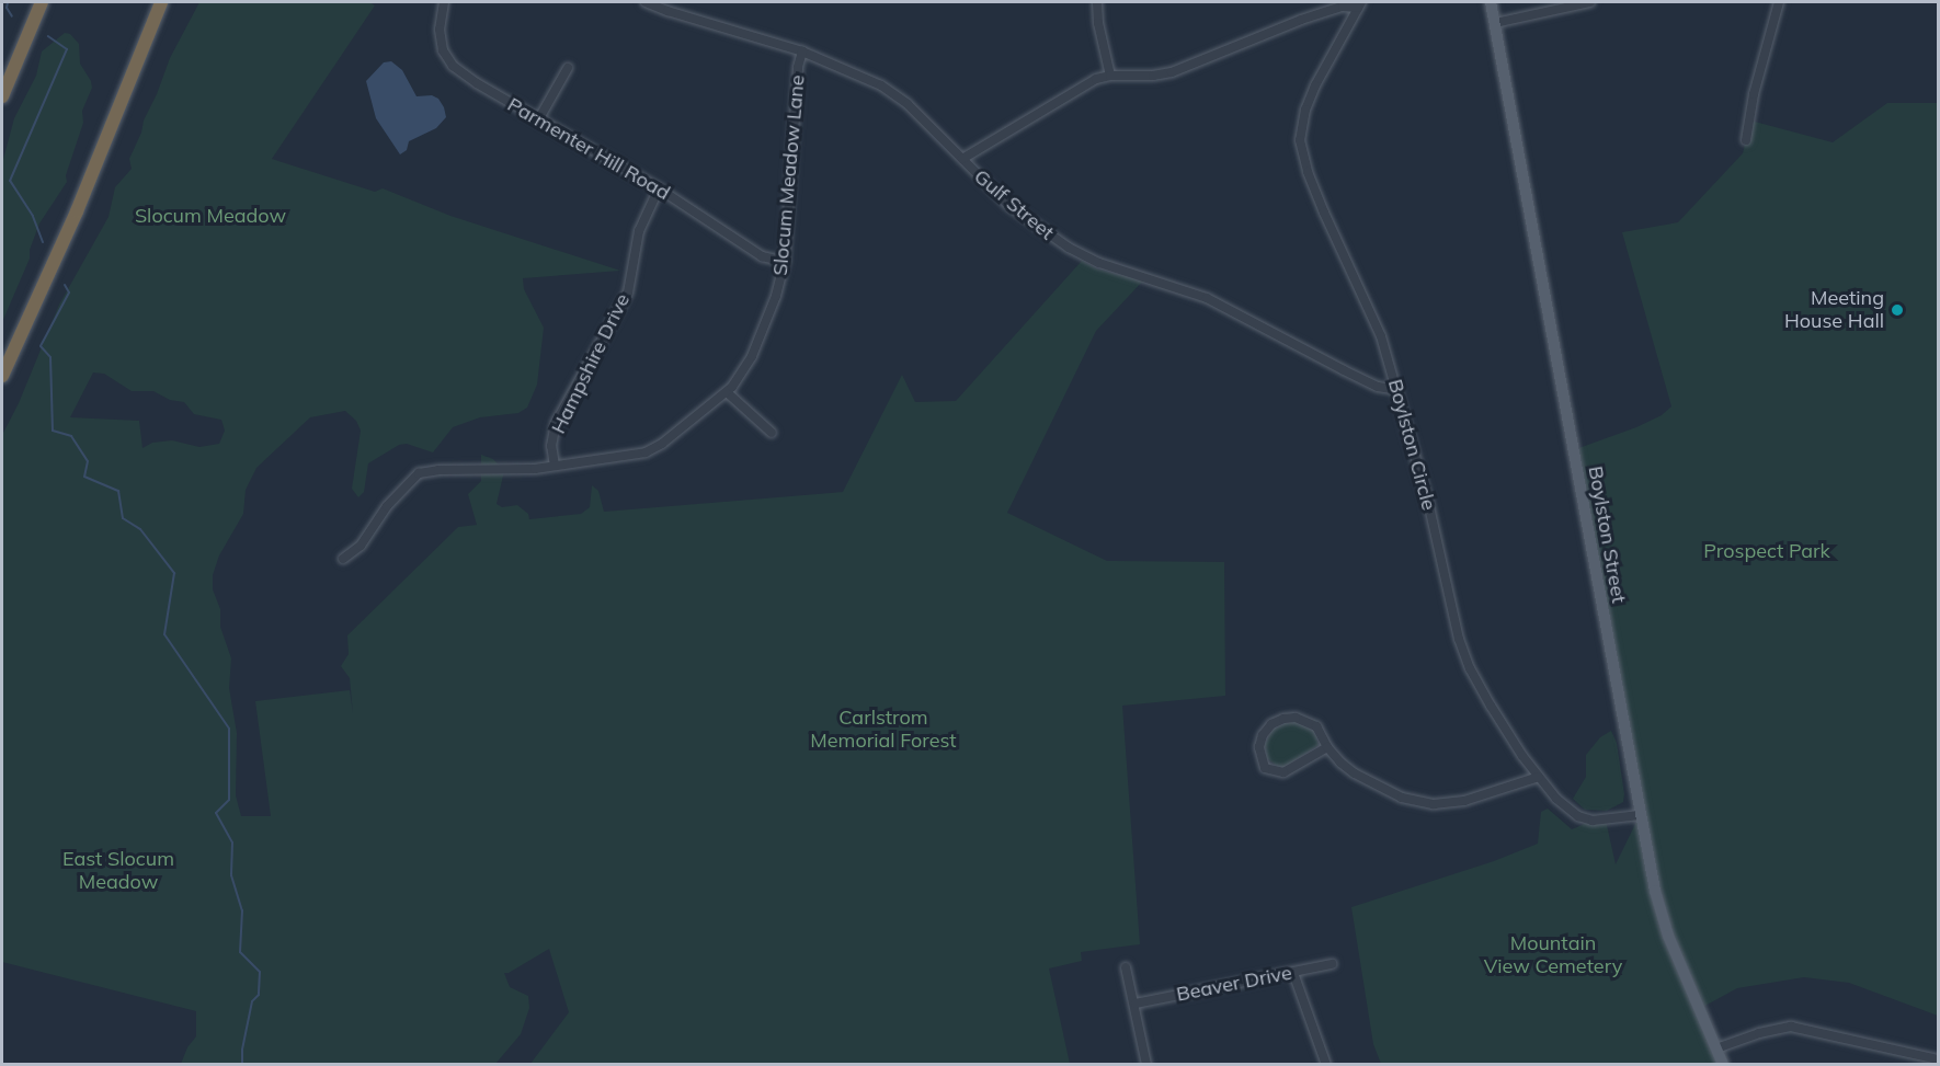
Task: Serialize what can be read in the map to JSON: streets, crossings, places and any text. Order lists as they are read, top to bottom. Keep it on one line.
{"streets":{"main road":["Boylston Street"],"street":["Parmenter Hill Road","Slocum Meadow Lane","Gulf Street","Hampshire Drive","Boylston Circle","Beaver Drive"]},"crossings":[["Parmenter Hill Road","Slocum Meadow Lane"],["Parmenter Hill Road","Hampshire Drive"],["Slocum Meadow Lane","Gulf Street"],["Slocum Meadow Lane","Hampshire Drive"],["Gulf Street","Boylston Circle"],["Boylston Circle","Boylston Street"]],"parks":["Slocum Meadow","Prospect Park","Carlstrom Memorial Forest","East Slocum Meadow","Mountain View Cemetery"],"places":["Meeting House Hall"]}
